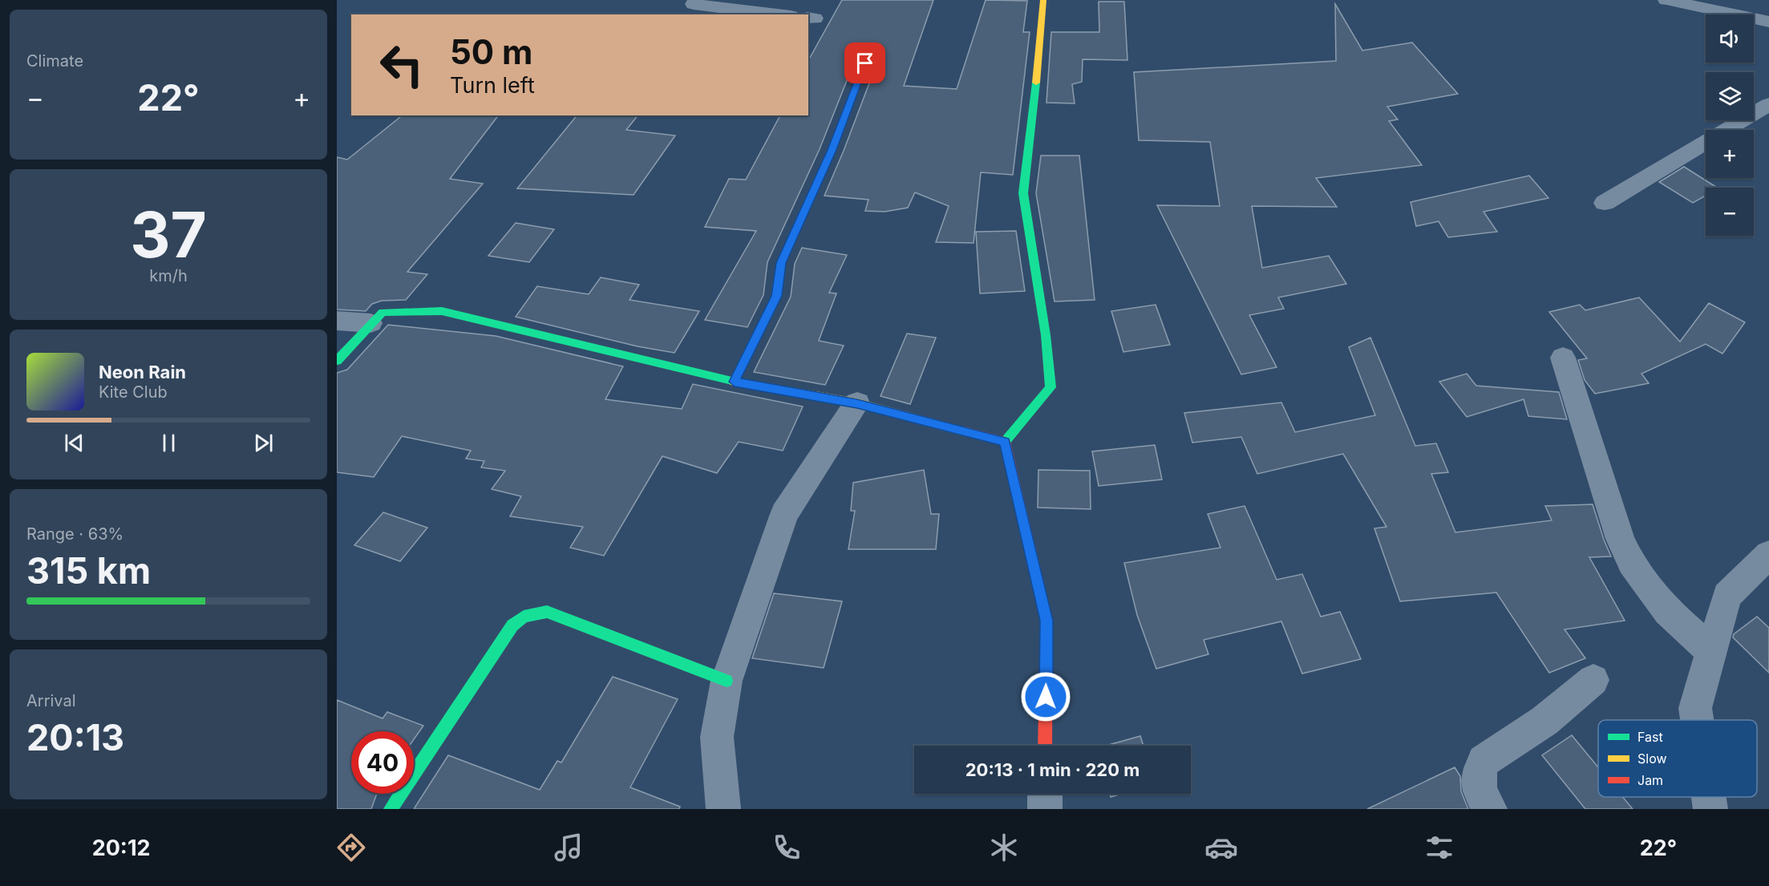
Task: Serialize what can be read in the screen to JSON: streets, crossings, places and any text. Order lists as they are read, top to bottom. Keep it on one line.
{"legend":["Fast","Slow","Jam"],"page":{"tile":["Climate",["37","km/h"],["Range · 63%","315 km"],["Arrival","20:13"]],"map_buttons":["+","−"],"turn":["50 m","Turn left"],"heat":["−","22°","+"],"song":["Neon Rain","Kite Club"],"limit":"40","trip":"20:13 · 1 min · 220 m","tabs":["20:12","22°"]}}
